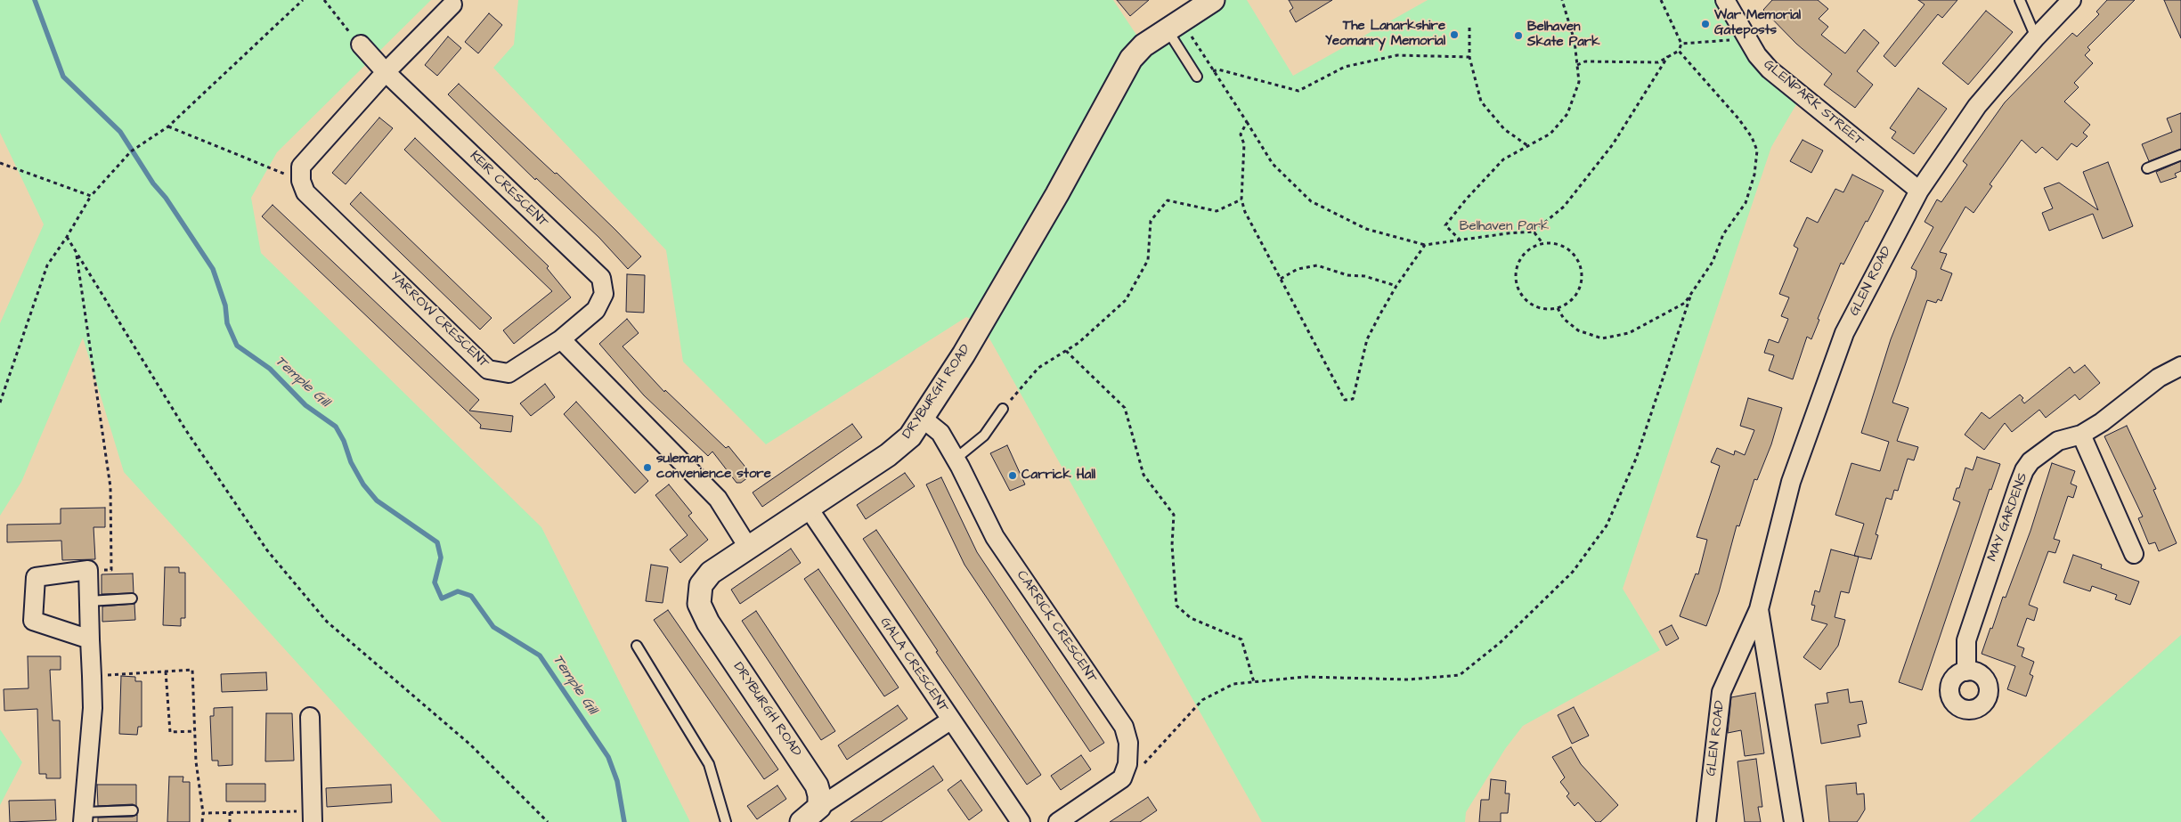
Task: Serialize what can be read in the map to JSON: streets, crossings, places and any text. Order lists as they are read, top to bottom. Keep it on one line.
{"streets":{"street":["GLENPARK STREET","KEIR CRESCENT","GLEN ROAD","YARROW CRESCENT","DRYBURGH ROAD","MAY GARDENS","CARRICK CRESCENT","GALA CRESCENT"]},"crossings":[["GLENPARK STREET","GLEN ROAD"],["KEIR CRESCENT","YARROW CRESCENT"],["DRYBURGH ROAD","CARRICK CRESCENT"],["DRYBURGH ROAD","GALA CRESCENT"]],"water":["Temple Gill"],"parks":["Belhaven Park"],"places":["War Memorial Gateposts","The Lanarkshire Yeomanry Memorial","Belhaven Skate Park","suleman convenience store","Carrick Hall"]}
